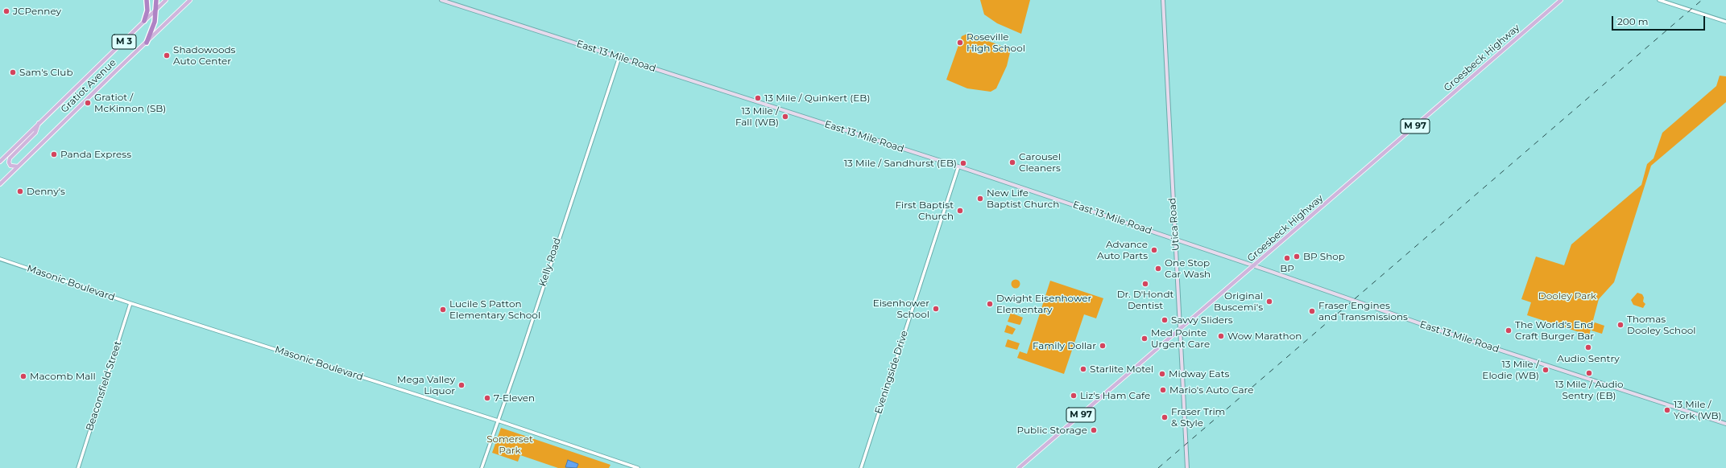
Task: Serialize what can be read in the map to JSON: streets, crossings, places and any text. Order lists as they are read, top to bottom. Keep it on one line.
{"streets":{"main road":["M 3","East 13 Mile Road","Groesbeck Highway","Gratiot Avenue","M 97","Utica Road"],"street":["Kelly Road","Masonic Boulevard","Eveningside Drive","Beaconsfield Street"]},"crossings":[["East 13 Mile Road","Groesbeck Highway"],["East 13 Mile Road","Utica Road"],["East 13 Mile Road","Kelly Road"],["East 13 Mile Road","Eveningside Drive"],["Groesbeck Highway","Utica Road"],["Kelly Road","Masonic Boulevard"],["Masonic Boulevard","Beaconsfield Street"]],"parks":["Dooley Park","Somerset Park"],"places":["JCPenney","Roseville High School","Shadowoods Auto Center","Sam's Club","13 Mile / Quinkert (EB)","Gratiot / McKinnon (SB)","13 Mile / Fall (WB)","Panda Express","Carousel Cleaners","13 Mile / Sandhurst (EB)","Denny's","New Life Baptist Church","First Baptist Church","Advance Auto Parts","BP Shop","BP","One Stop Car Wash","Dr. D'Hondt Dentist","Original Buscemi's","Dwight Eisenhower Elementary","Eisenhower School","Lucile S Patton Elementary School","Fraser Engines and Transmissions","Savvy Sliders","Thomas Dooley School","The World's End Craft Burger Bar","Wow Marathon","Med Pointe Urgent Care","Family Dollar","Audio Sentry","Starlite Motel","13 Mile / Elodie (WB)","13 Mile / Audio Sentry (EB)","Midway Eats","Macomb Mall","Mega Valley Liquor","Mario's Auto Care","Liz's Ham Cafe","7-Eleven","13 Mile / York (WB)","Fraser Trim & Style","Public Storage"],"scale_bar":"200 m"}
